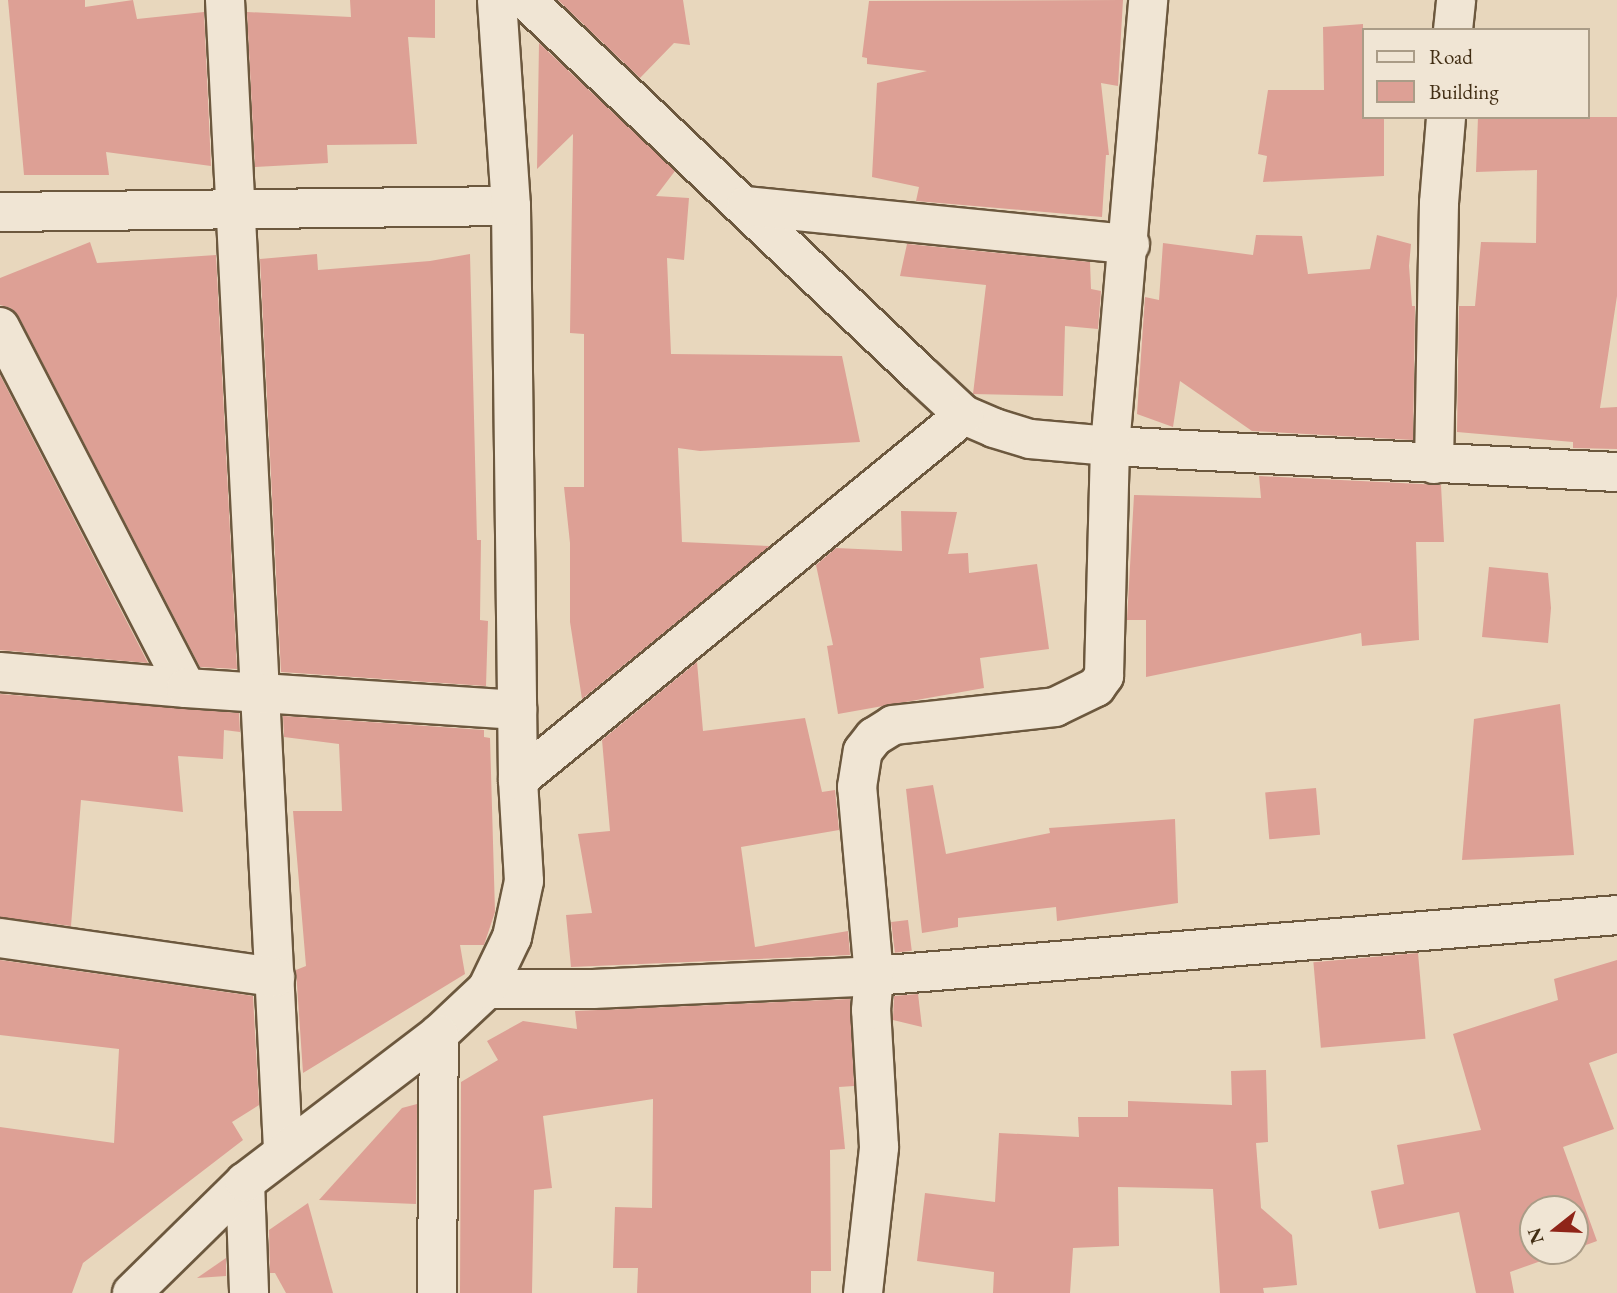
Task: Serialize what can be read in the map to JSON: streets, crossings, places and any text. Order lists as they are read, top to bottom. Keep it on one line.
{"legend":["Road","Building"],"north":"left"}
